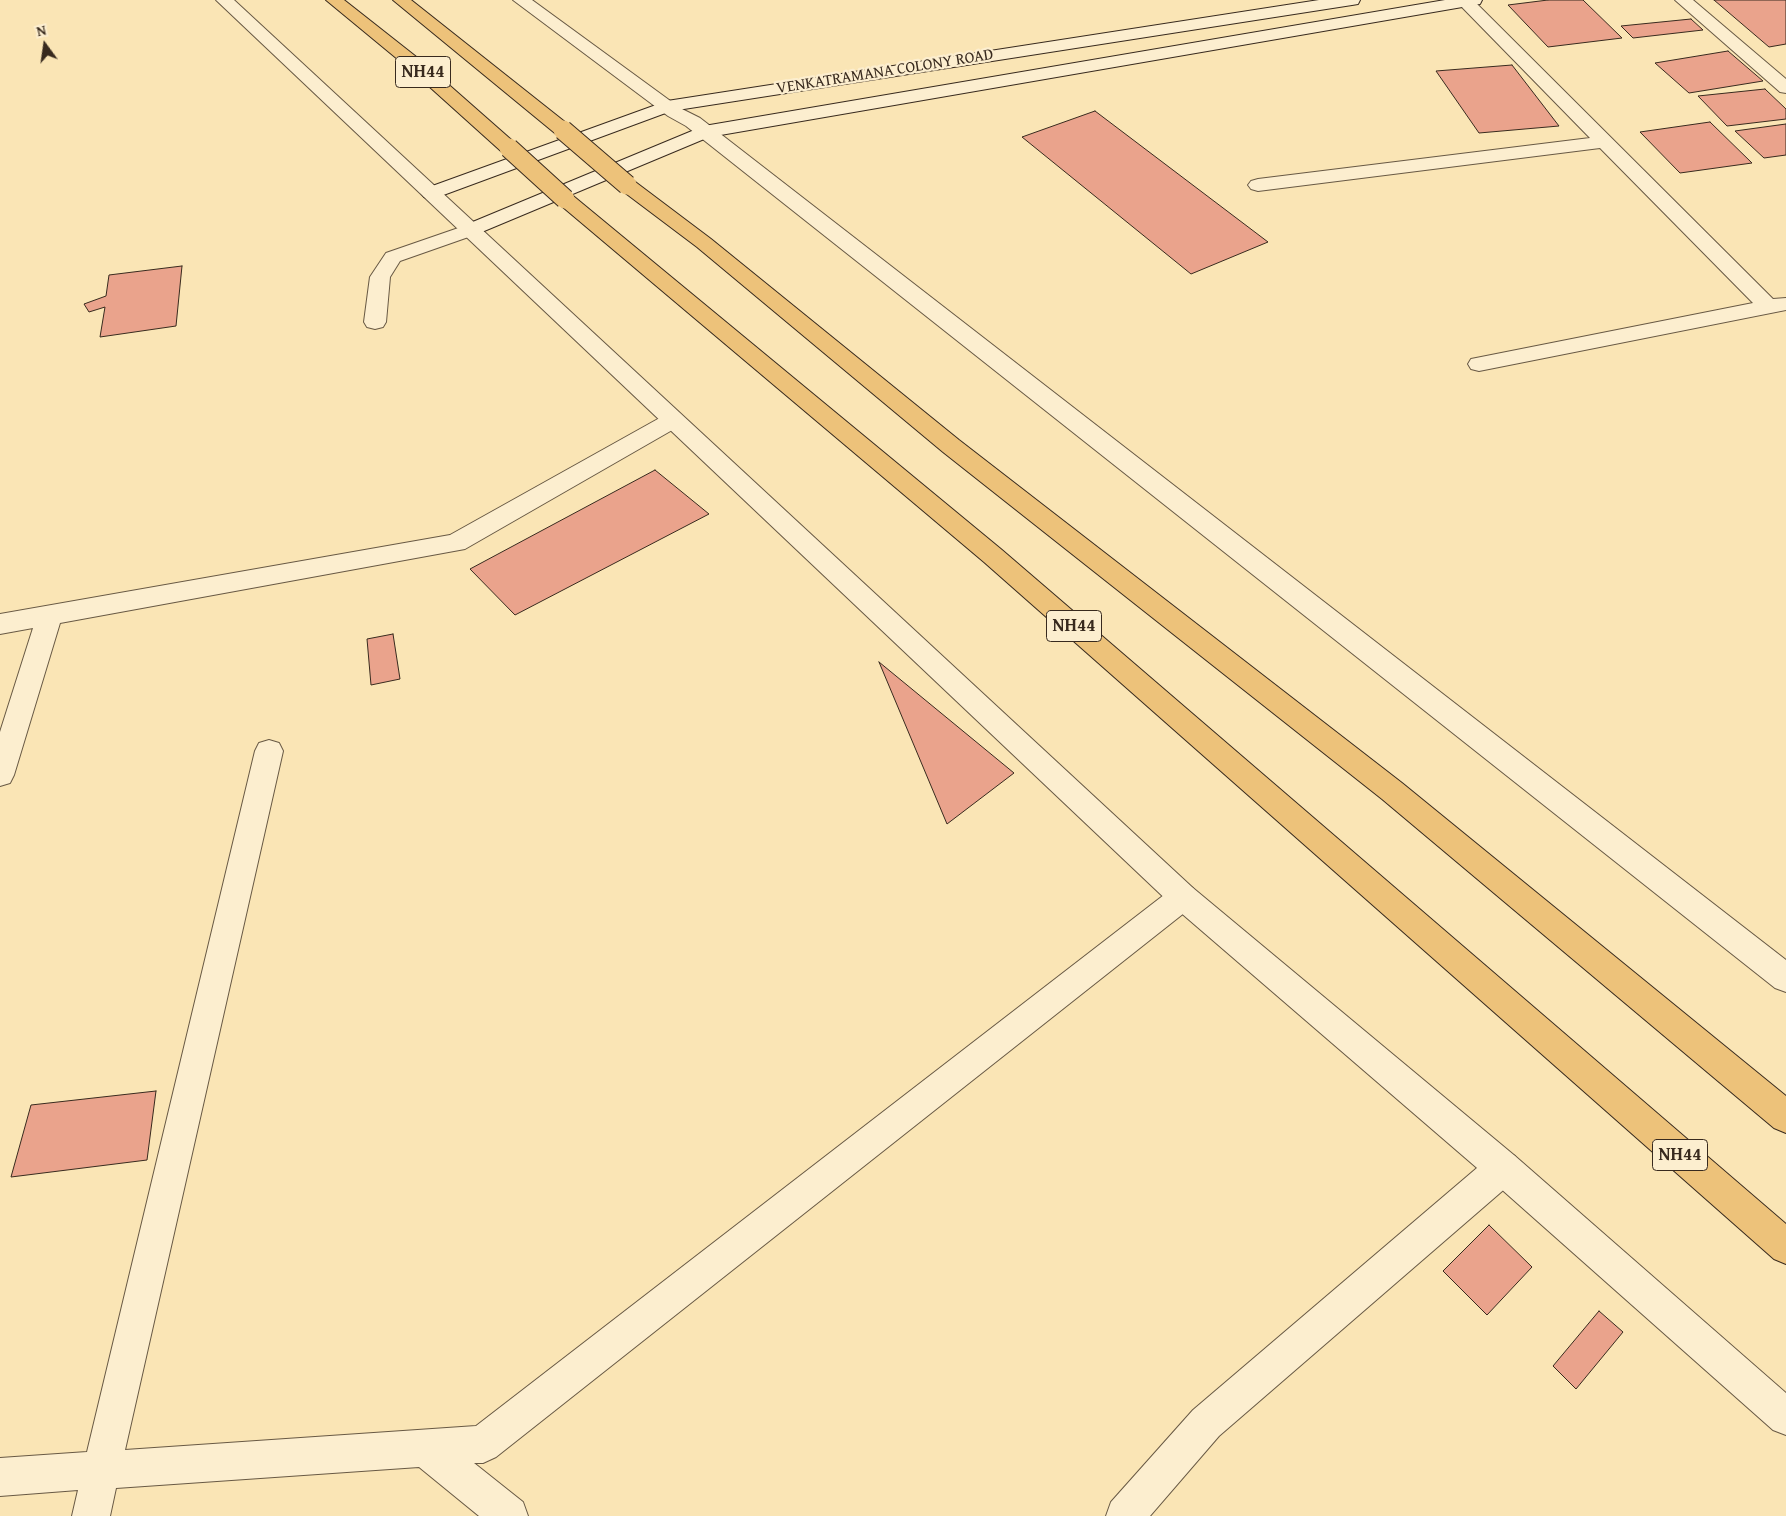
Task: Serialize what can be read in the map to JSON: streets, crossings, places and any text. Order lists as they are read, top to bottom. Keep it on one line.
{"streets":{"highway":["NH44"],"street":["VENKATRAMANA COLONY ROAD"]},"north":"top"}
